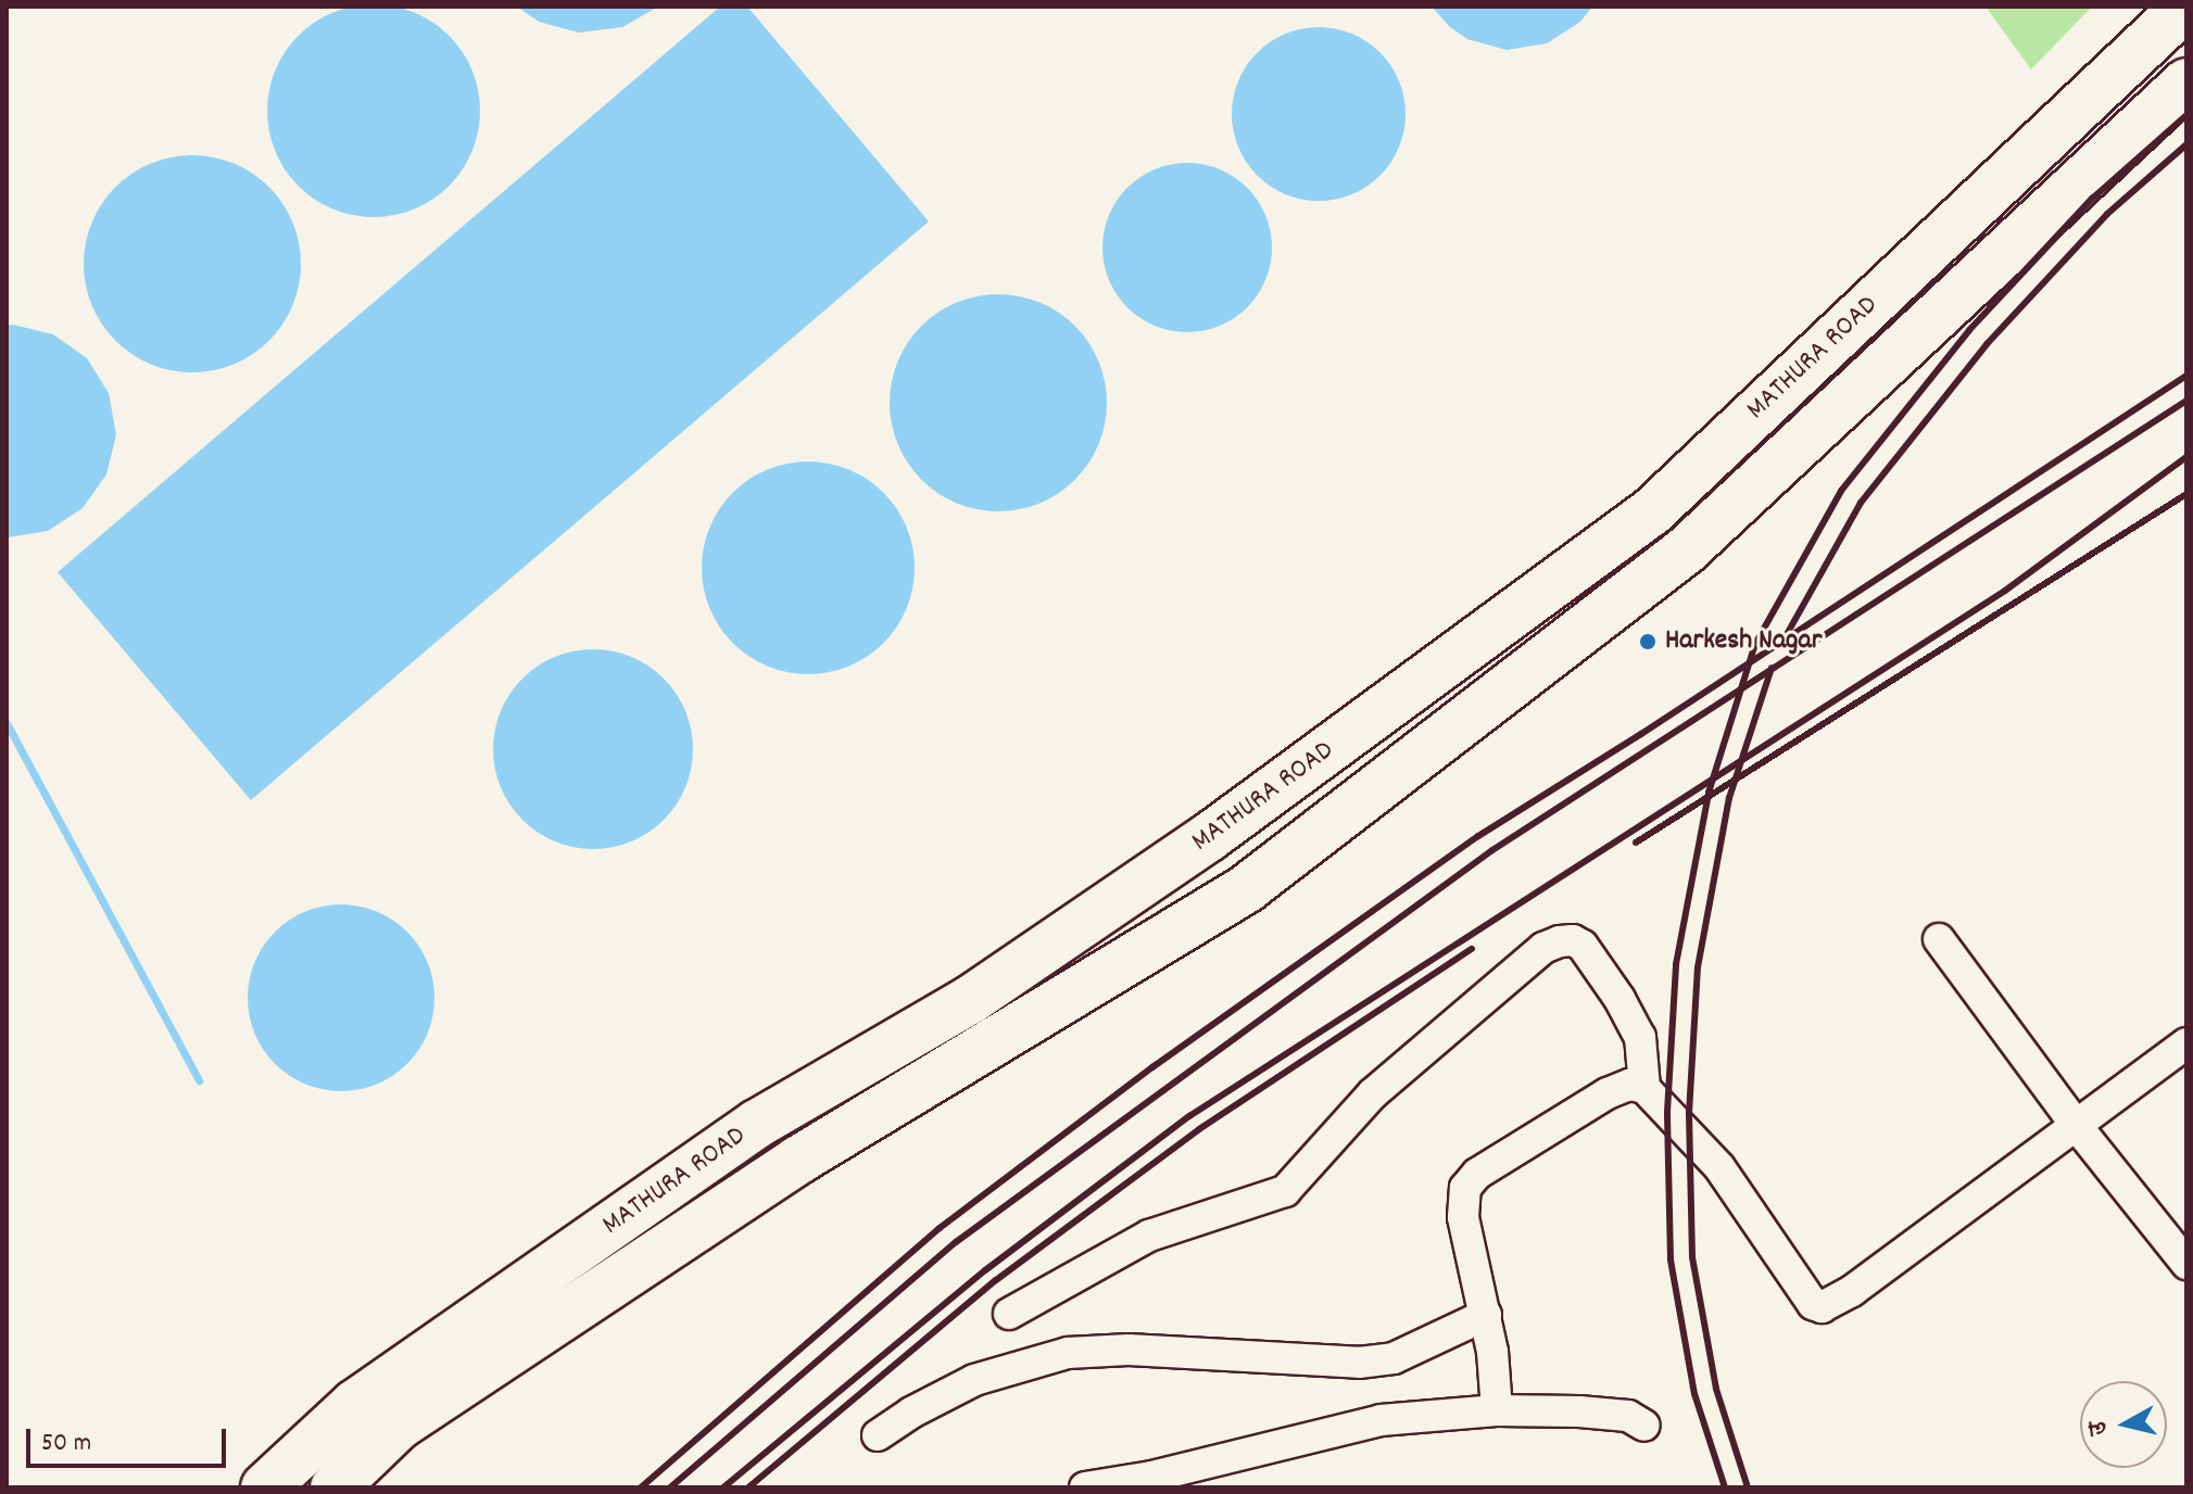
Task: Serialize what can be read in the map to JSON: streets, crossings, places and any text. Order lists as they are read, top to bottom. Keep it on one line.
{"streets":{"highway":["MATHURA ROAD"]},"places":["Harkesh Nagar"],"scale_bar":"50 m","north":"left"}
